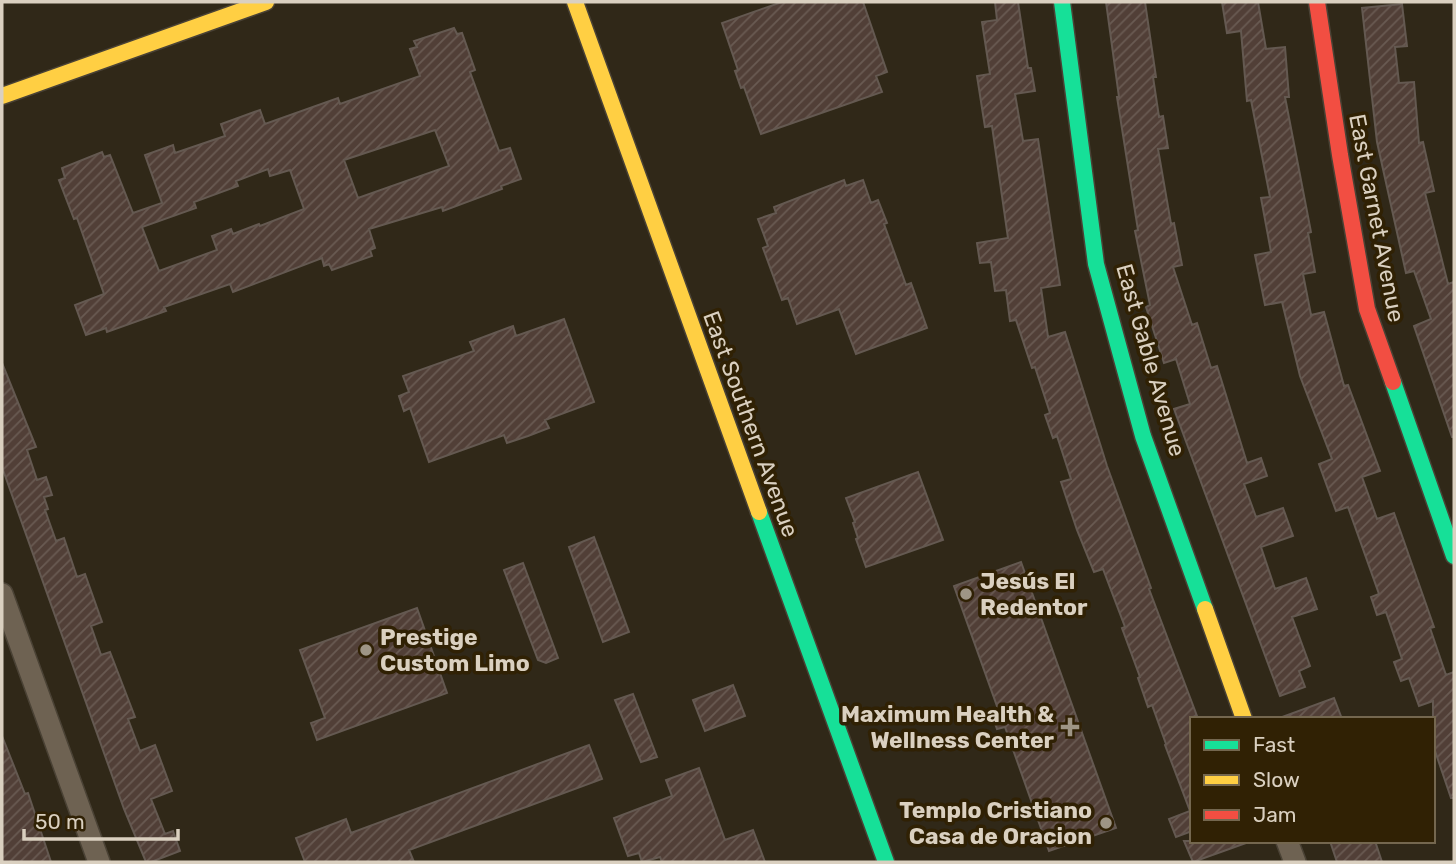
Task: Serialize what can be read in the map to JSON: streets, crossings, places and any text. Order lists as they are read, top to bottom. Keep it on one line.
{"streets":{"street":["East Garnet Avenue","East Gable Avenue","East Southern Avenue"]},"places":{"other":["Jesús El Redentor","Prestige Custom Limo","Templo Cristiano Casa de Oracion"],"health":["Maximum Health & Wellness Center"]},"legend":["Fast","Slow","Jam"],"scale_bar":"50 m"}
